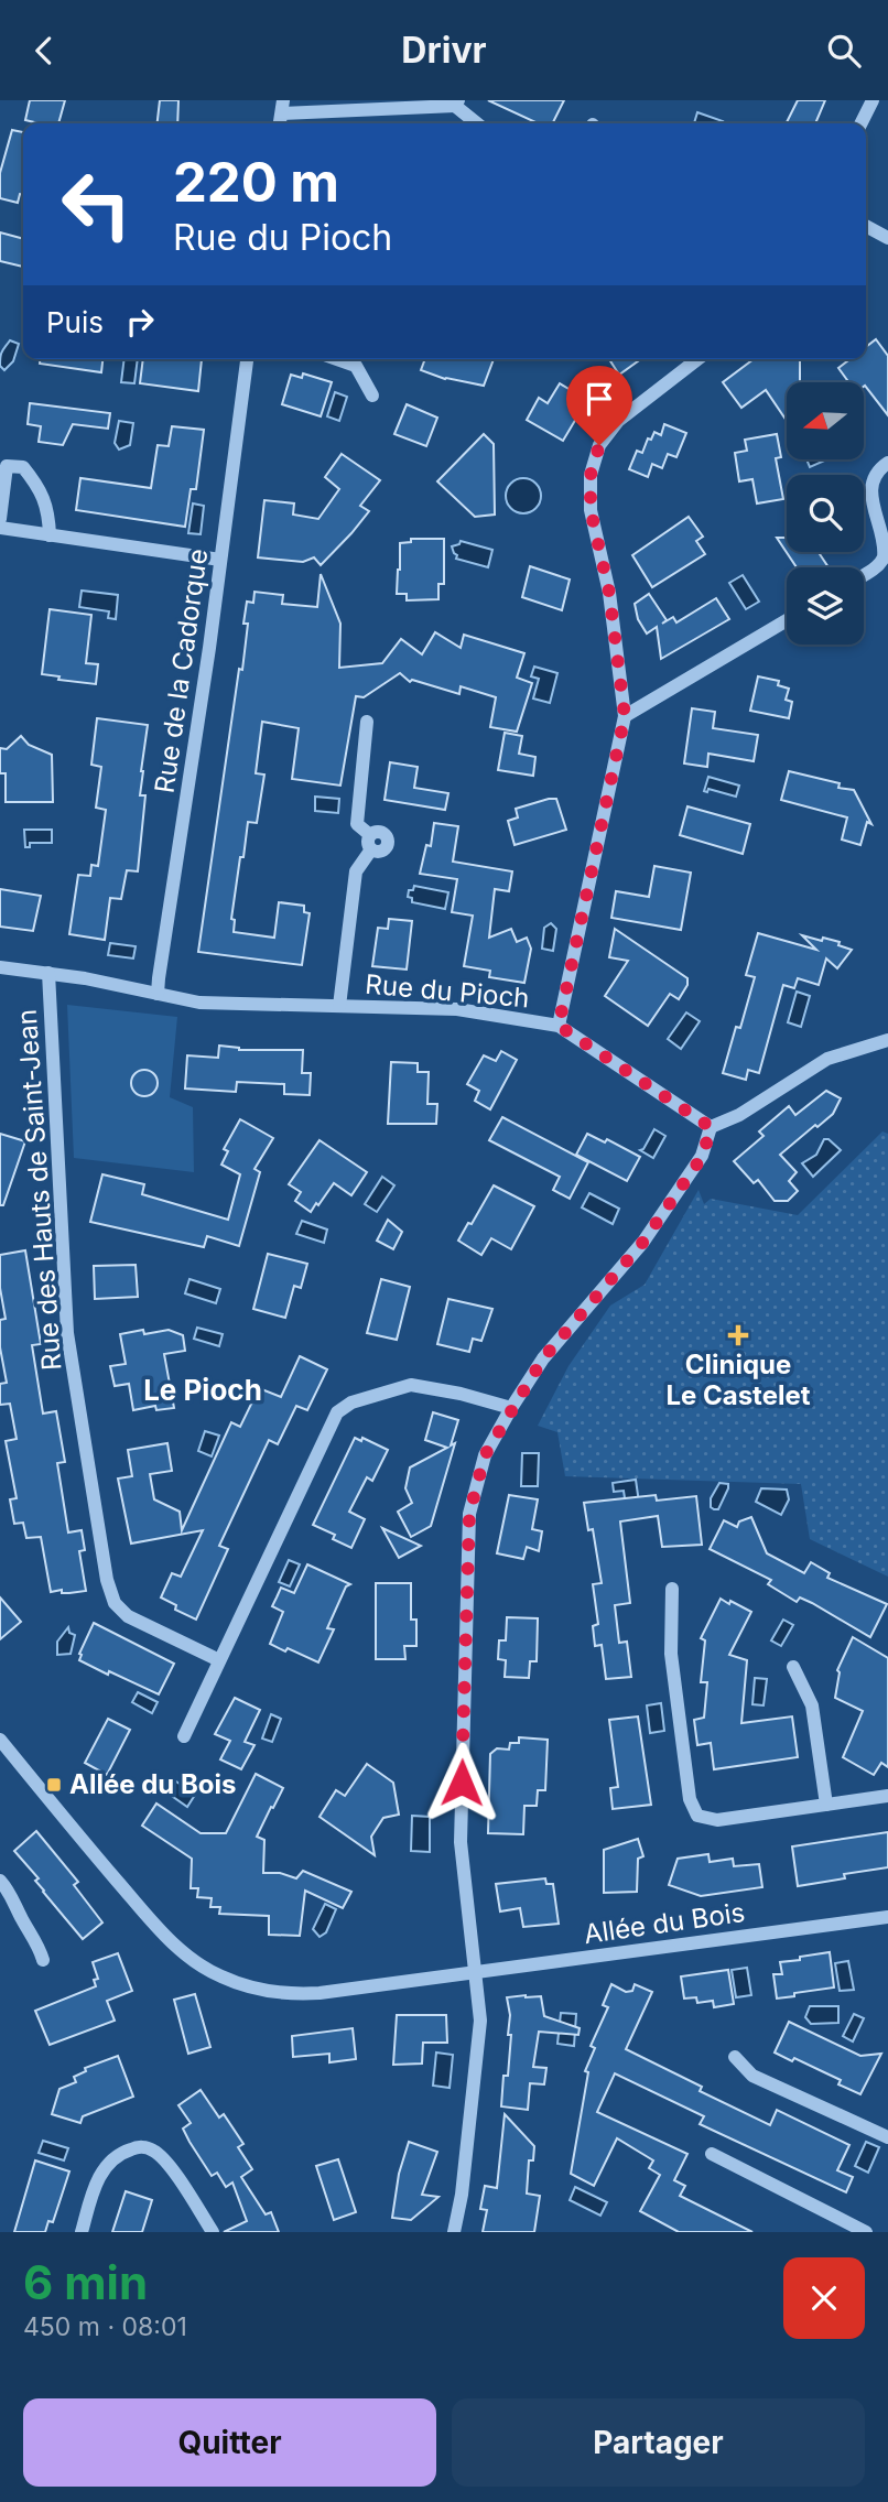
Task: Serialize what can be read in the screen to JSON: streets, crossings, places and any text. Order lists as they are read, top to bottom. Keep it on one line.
{"streets":{"street":["Rue de la Cadorque","Rue du Pioch","Rue des Hauts de Saint-Jean","Allée du Bois"]},"crossings":[["Rue de la Cadorque","Rue du Pioch"],["Rue du Pioch","Rue des Hauts de Saint-Jean"]],"districts":["Le Pioch"],"places":{"health":["Clinique Le Castelet"],"transit":["Allée du Bois"]},"north":"left","page":{"header":"Drivr","turn":["220 m","Rue du Pioch"],"then":"Puis","heading":["6 min","450 m · 08:01"],"buttons":["Quitter","Partager"]}}
